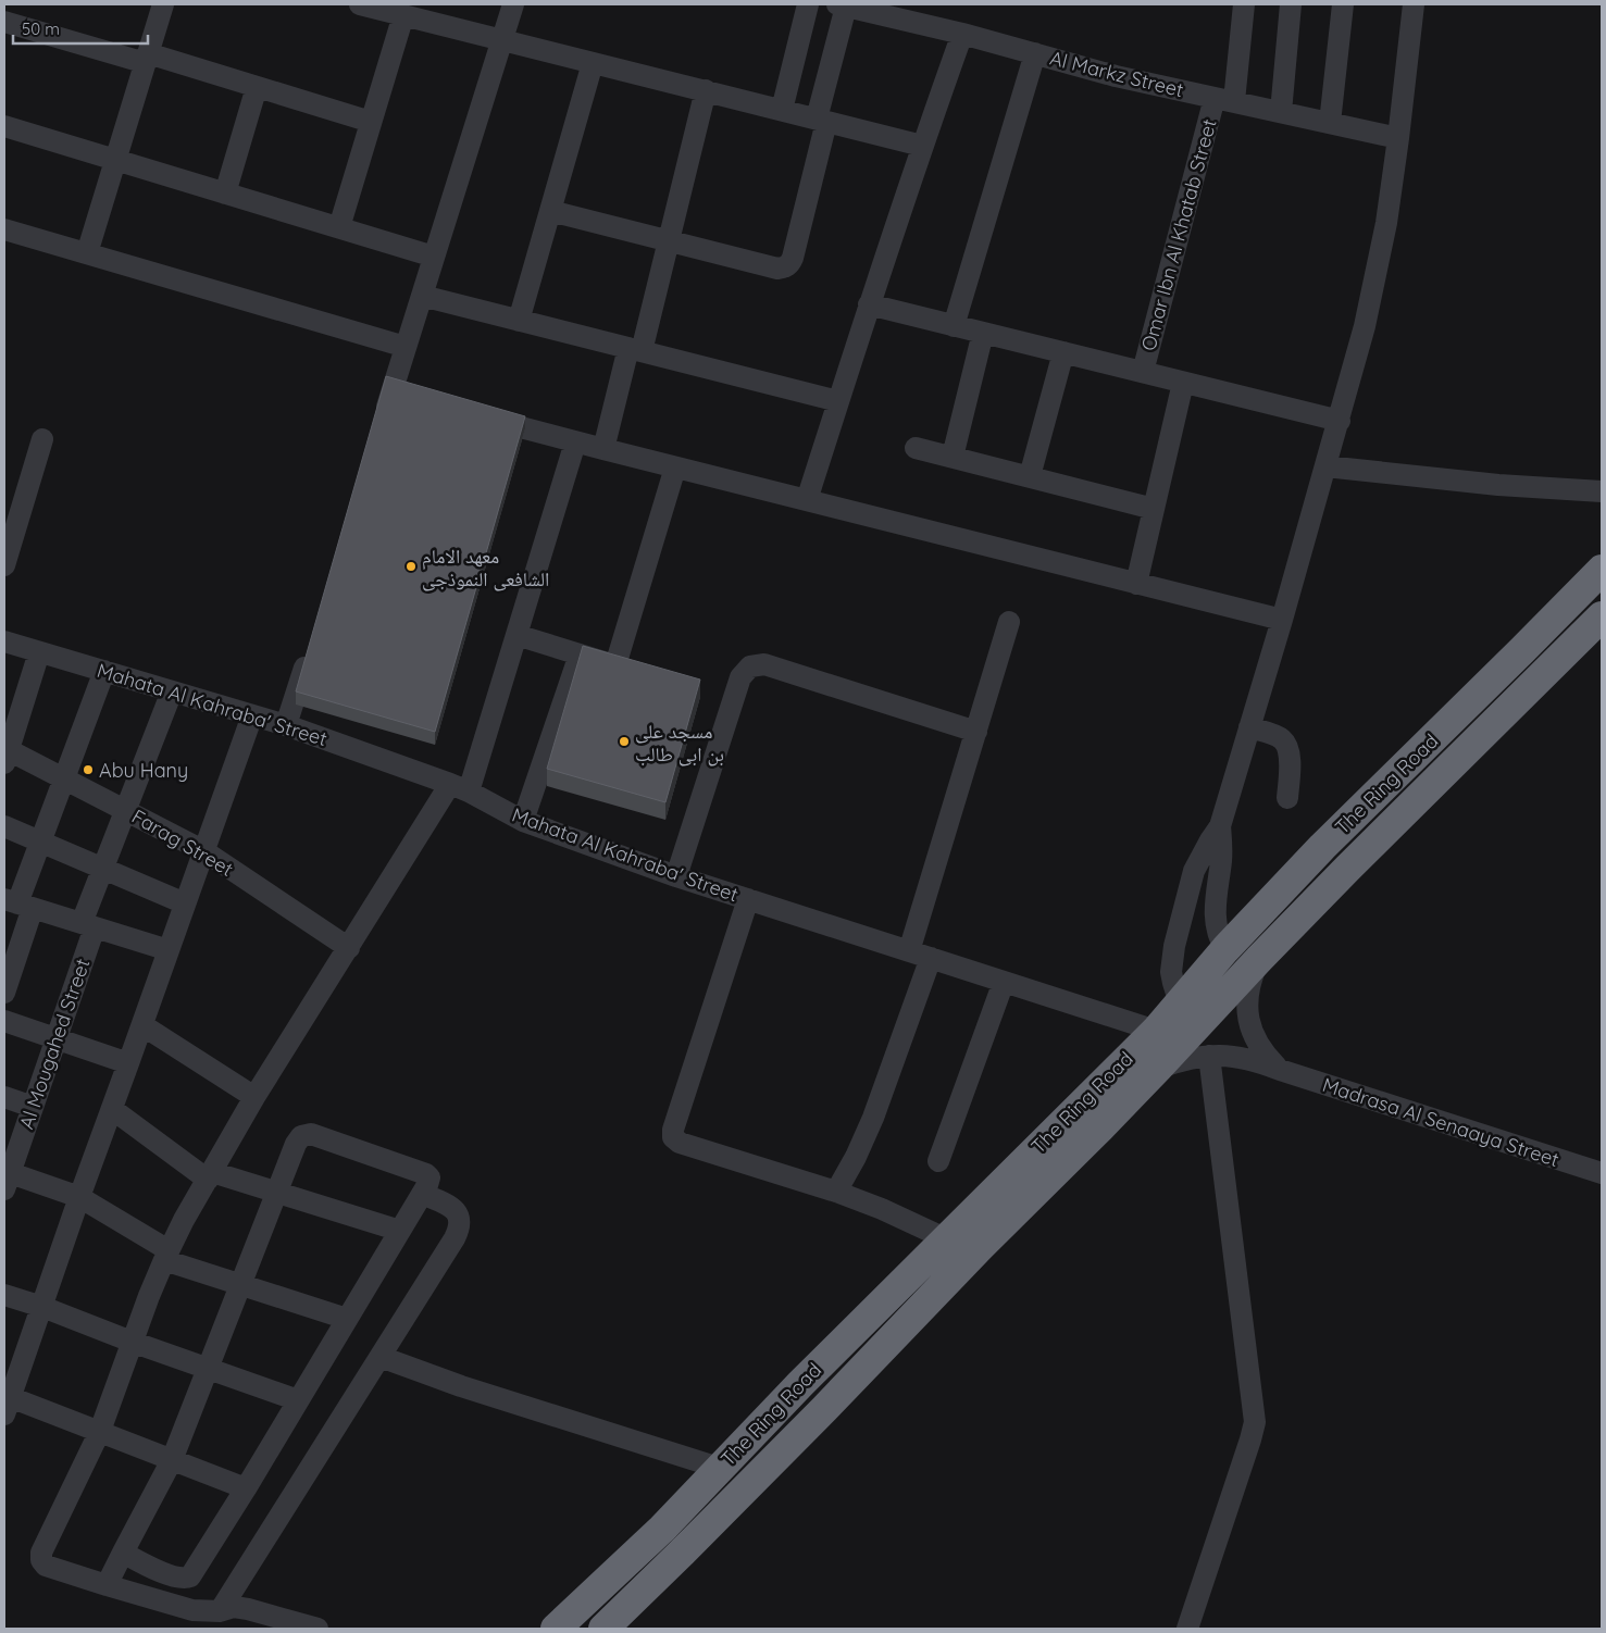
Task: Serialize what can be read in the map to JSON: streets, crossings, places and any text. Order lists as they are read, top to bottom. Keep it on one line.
{"streets":{"highway":["The Ring Road"],"street":["Al Markz Street","Omar Ibn Al Khatab Street","Mahata Al Kahraba' Street","Farag Street","Al Mougahed Street","Madrasa Al Senaaya Street"]},"crossings":[["Al Markz Street","Omar Ibn Al Khatab Street"],["Mahata Al Kahraba' Street","The Ring Road"],["Mahata Al Kahraba' Street","Al Mougahed Street"],["The Ring Road","Madrasa Al Senaaya Street"],["Farag Street","Al Mougahed Street"]],"places":["معهد الامام الشافعى النموذجى","مسجد على بن ابى طالب","Abu Hany"],"scale_bar":"50 m"}
